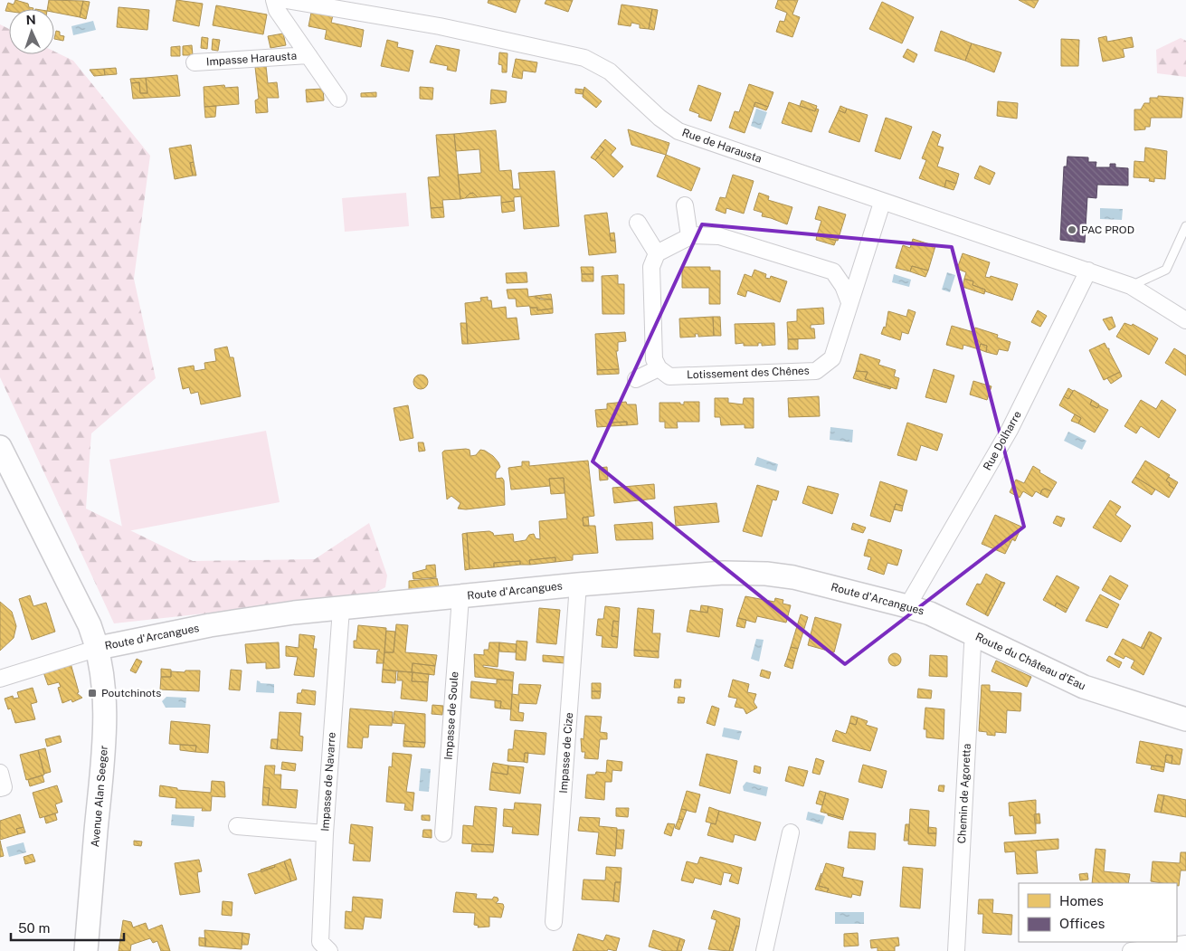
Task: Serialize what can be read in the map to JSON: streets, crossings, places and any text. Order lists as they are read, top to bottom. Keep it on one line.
{"streets":{"street":["Impasse Harausta","Rue de Harausta","Lotissement des Chênes","Rue Dolharre","Route d'Arcangues","Route du Château d'Eau","Impasse de Soule","Impasse de Cize","Impasse de Navarre","Chemin de Agoretta","Avenue Alan Seeger"]},"crossings":[["Rue de Harausta","Lotissement des Chênes"],["Rue de Harausta","Rue Dolharre"],["Rue Dolharre","Route d'Arcangues"],["Route d'Arcangues","Route du Château d'Eau"],["Route d'Arcangues","Impasse de Soule"],["Route d'Arcangues","Impasse de Cize"],["Route d'Arcangues","Impasse de Navarre"],["Route d'Arcangues","Avenue Alan Seeger"],["Route du Château d'Eau","Chemin de Agoretta"]],"places":{"other":["PAC PROD"],"transit":["Poutchinots"]},"legend":["Homes","Offices"],"scale_bar":"50 m","north":"top"}
